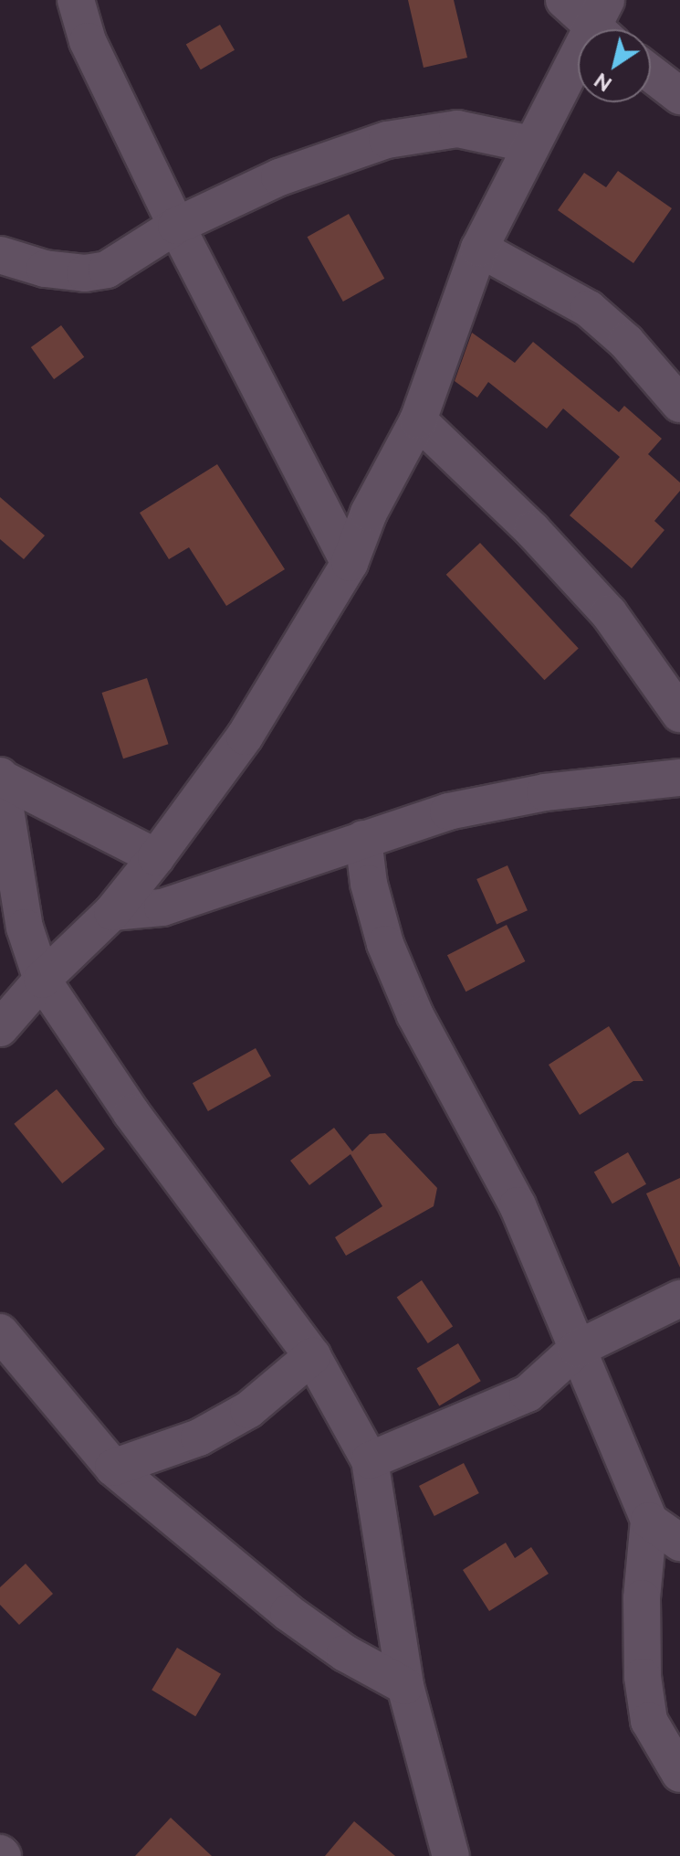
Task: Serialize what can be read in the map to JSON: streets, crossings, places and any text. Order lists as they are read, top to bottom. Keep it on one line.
{"north":"bottom left"}
